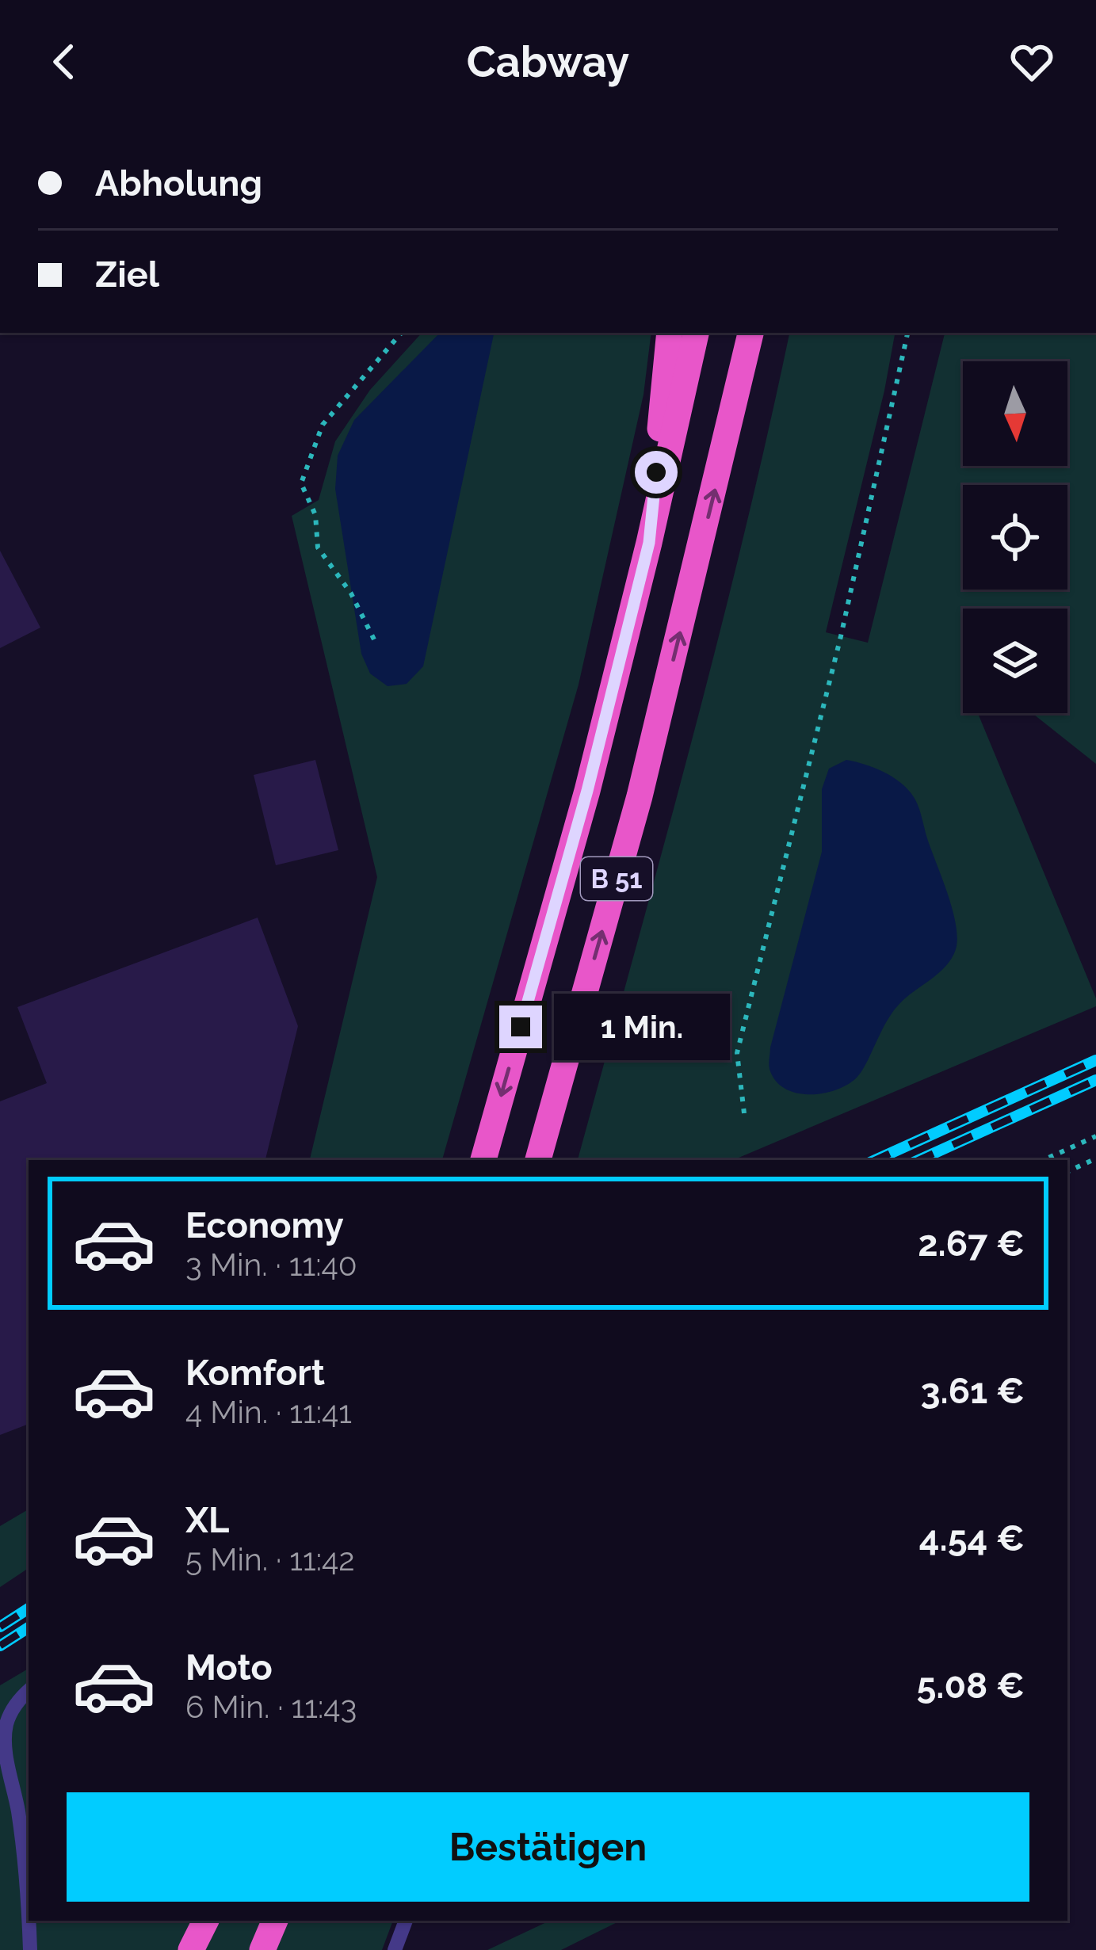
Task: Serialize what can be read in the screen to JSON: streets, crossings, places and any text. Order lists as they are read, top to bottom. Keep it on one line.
{"streets":{"highway":["B 51"]},"north":"bottom","page":{"header":"Cabway","banner":["Abholung","Ziel"],"bubble":"1 Min.","list":[{"name":"Economy","note":"3 Min. · 11:40","value":"2.67 €"},{"name":"Komfort","note":"4 Min. · 11:41","value":"3.61 €"},{"name":"XL","note":"5 Min. · 11:42","value":"4.54 €"},{"name":"Moto","note":"6 Min. · 11:43","value":"5.08 €"}],"buttons":"Bestätigen"}}
